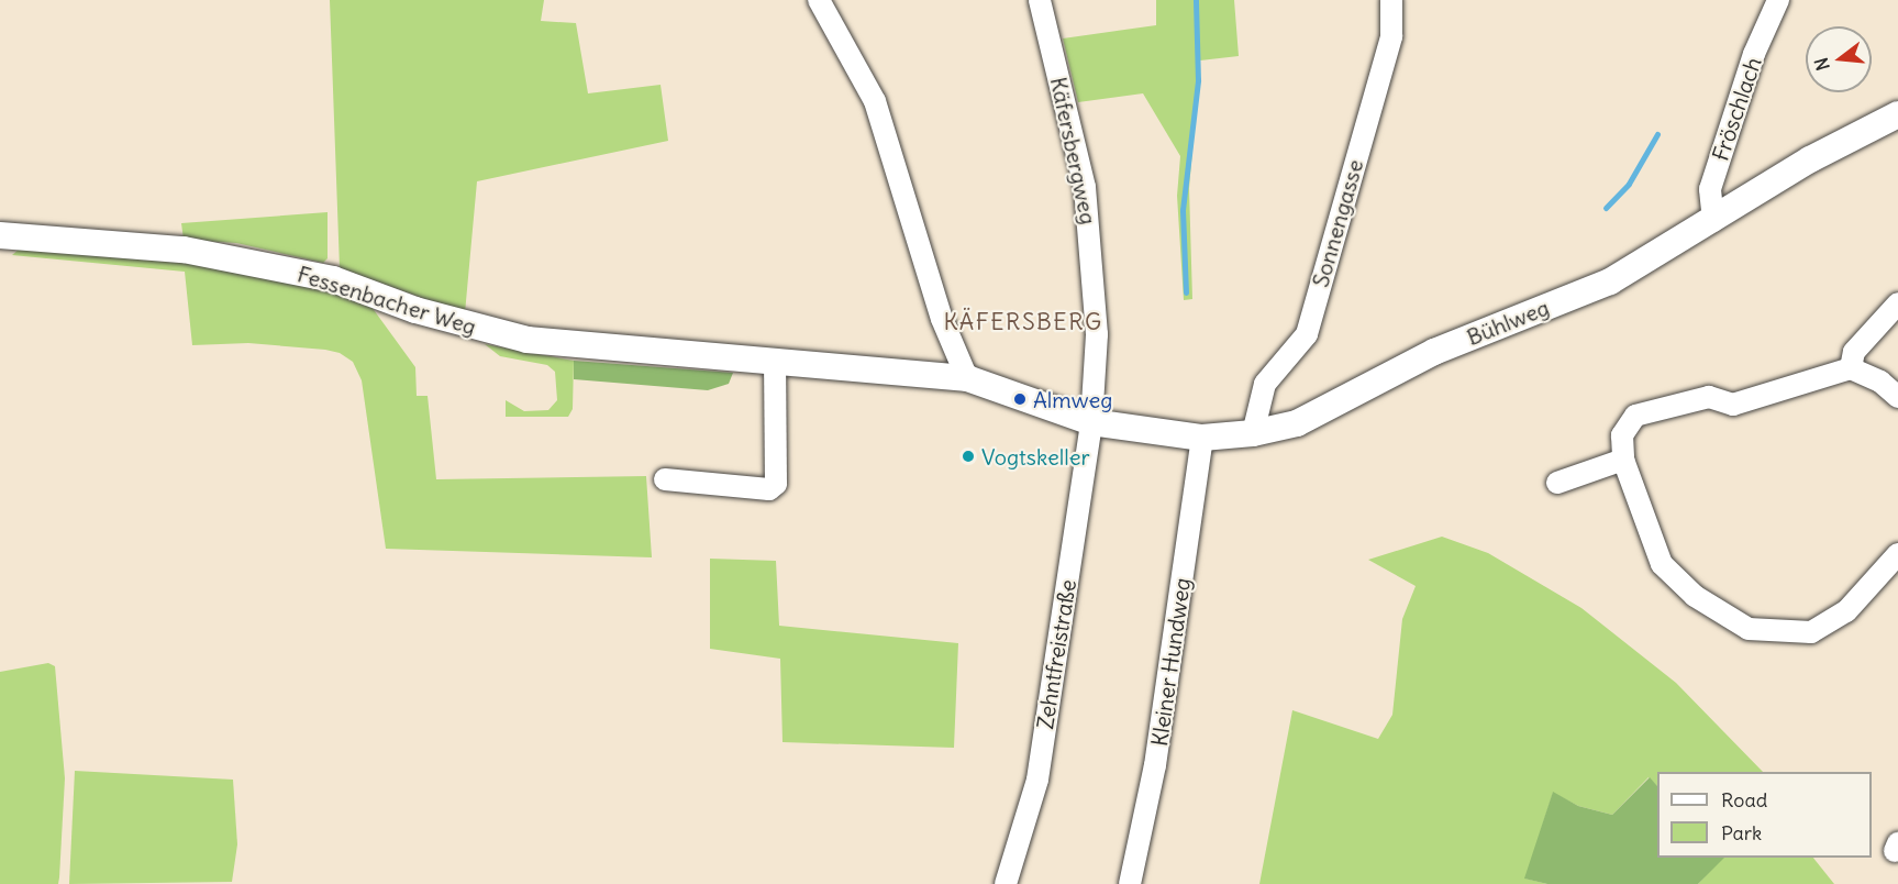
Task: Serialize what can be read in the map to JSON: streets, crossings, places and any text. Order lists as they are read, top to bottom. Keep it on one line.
{"streets":{"street":["Fröschlach","Käfersbergweg","Sonnengasse","Fessenbacher Weg","Bühlweg","Zehntfreistraße","Kleiner Hundweg"]},"crossings":[["Fröschlach","Bühlweg"],["Käfersbergweg","Fessenbacher Weg"],["Käfersbergweg","Bühlweg"],["Käfersbergweg","Zehntfreistraße"],["Sonnengasse","Bühlweg"],["Fessenbacher Weg","Bühlweg"],["Fessenbacher Weg","Zehntfreistraße"],["Bühlweg","Zehntfreistraße"],["Bühlweg","Kleiner Hundweg"]],"districts":["KÄFERSBERG"],"places":["Almweg","Vogtskeller"],"legend":["Road","Park"],"north":"left"}
